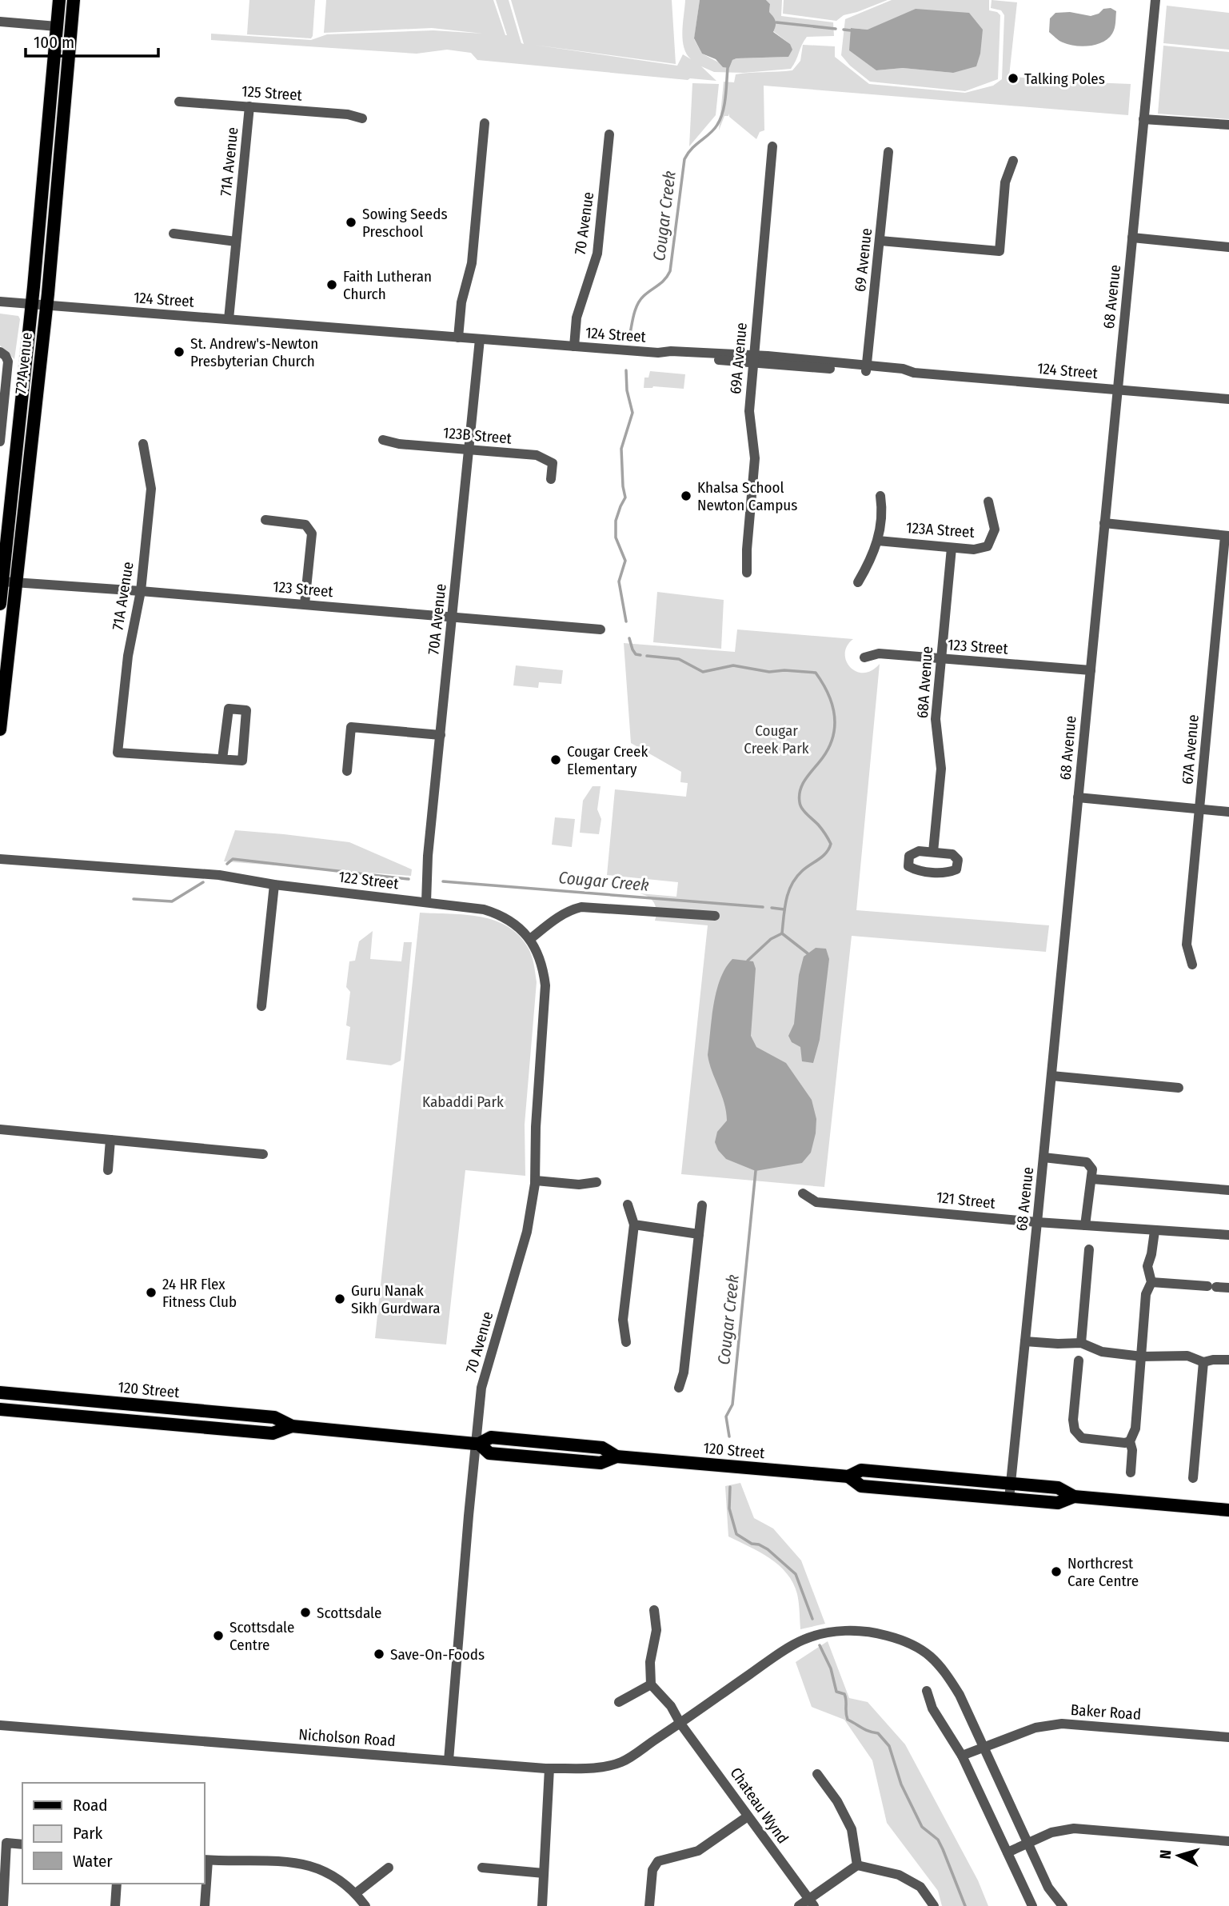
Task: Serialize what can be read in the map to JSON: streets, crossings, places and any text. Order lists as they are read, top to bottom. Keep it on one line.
{"streets":{"main road":["72 Avenue","120 Street"],"street":["125 Street","71A Avenue","70 Avenue","69 Avenue","68 Avenue","124 Street","69A Avenue","123B Street","123A Street","123 Street","70A Avenue","68A Avenue","67A Avenue","122 Street","121 Street","Baker Road","Nicholson Road","Chateau Wynd"]},"crossings":[["125 Street","71A Avenue"],["71A Avenue","124 Street"],["71A Avenue","123 Street"],["70 Avenue","124 Street"],["70 Avenue","122 Street"],["70 Avenue","120 Street"],["70 Avenue","Nicholson Road"],["69 Avenue","124 Street"],["68 Avenue","124 Street"],["68 Avenue","123 Street"],["68 Avenue","121 Street"],["68 Avenue","120 Street"],["124 Street","69A Avenue"],["124 Street","72 Avenue"],["124 Street","70A Avenue"],["72 Avenue","123 Street"],["123B Street","70A Avenue"],["123A Street","68A Avenue"],["123 Street","70A Avenue"],["123 Street","68A Avenue"],["70A Avenue","122 Street"],["Baker Road","Nicholson Road"],["Nicholson Road","Chateau Wynd"]],"water":["Cougar Creek"],"parks":["Cougar Creek Park","Kabaddi Park"],"places":["Talking Poles","Sowing Seeds Preschool","Faith Lutheran Church","St. Andrew's-Newton Presbyterian Church","Khalsa School Newton Campus","Cougar Creek Elementary","24 HR Flex Fitness Club","Guru Nanak Sikh Gurdwara","Northcrest Care Centre","Scottsdale","Scottsdale Centre","Save-On-Foods"],"legend":["Road","Park","Water"],"scale_bar":"100 m","north":"left"}
